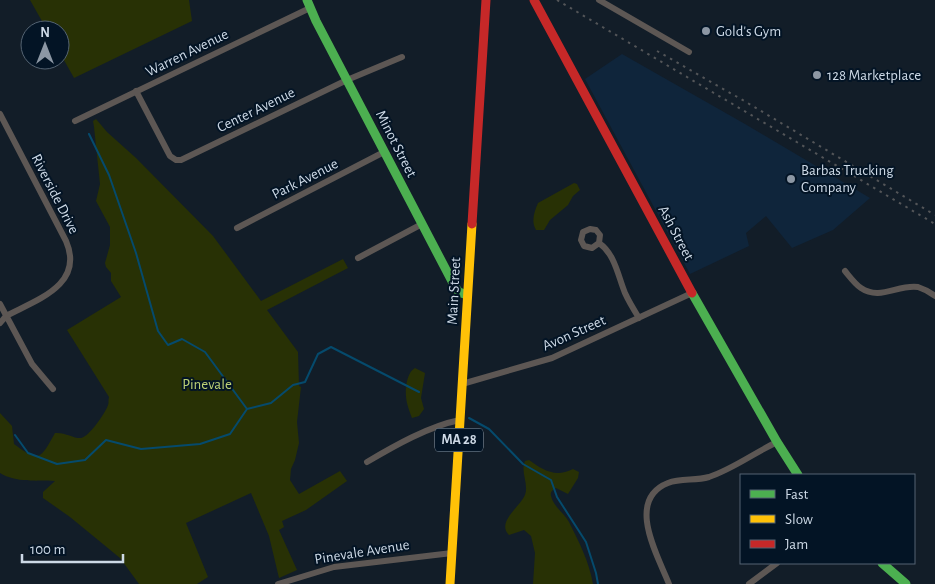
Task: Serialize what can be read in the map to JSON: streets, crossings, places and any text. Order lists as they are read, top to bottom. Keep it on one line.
{"streets":{"street":["Warren Avenue","Center Avenue","Minot Street","Park Avenue","Riverside Drive","Ash Street","Main Street","Avon Street","MA 28","Pinevale Avenue"]},"crossings":[["Warren Avenue","Center Avenue"],["Warren Avenue","Minot Street"],["Center Avenue","Minot Street"],["Minot Street","Park Avenue"],["Minot Street","Main Street"],["Ash Street","Avon Street"],["Main Street","Avon Street"],["Main Street","Pinevale Avenue"]],"parks":["Pinevale"],"places":["Gold's Gym","128 Marketplace","Barbas Trucking Company"],"legend":["Fast","Slow","Jam"],"scale_bar":"100 m","north":"top"}
